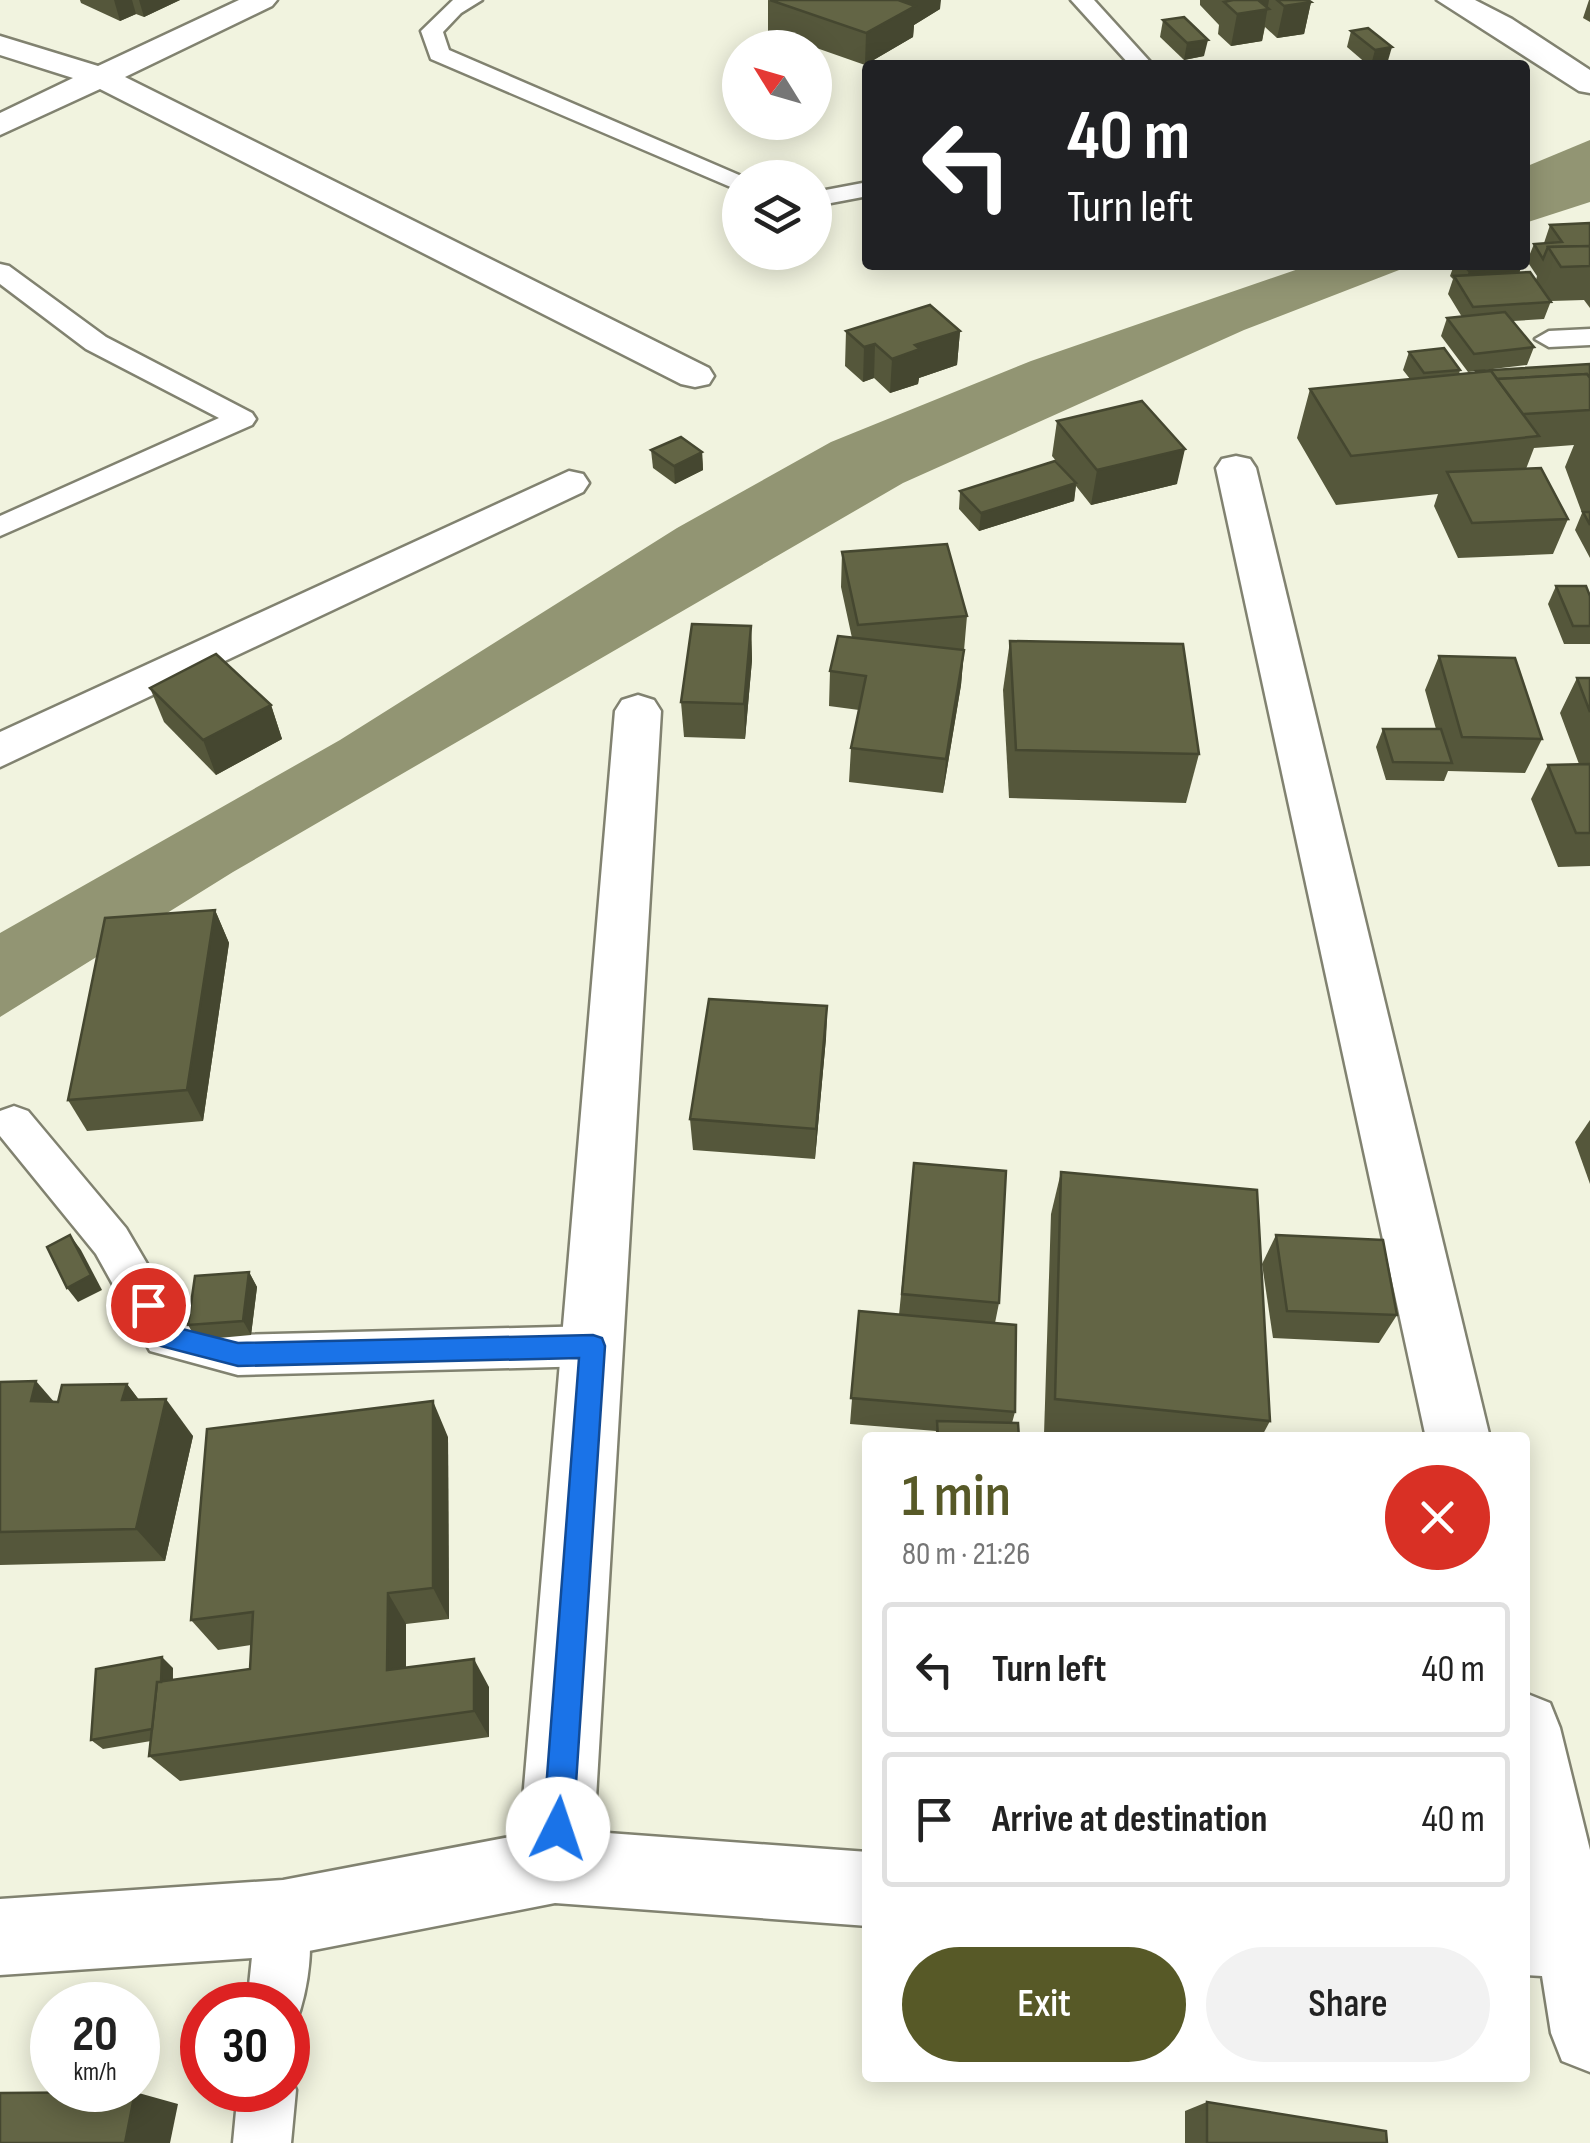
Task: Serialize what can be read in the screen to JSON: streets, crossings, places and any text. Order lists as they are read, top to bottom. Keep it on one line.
{"north":"top left","page":{"turn":["40 m","Turn left"],"heading":["1 min","80 m · 21:26"],"list":[{"name":"Turn left","value":"40 m"},{"name":"Arrive at destination","value":"40 m"}],"buttons":["Exit","Share"],"speed":"20 km/h","limit":"30"}}
